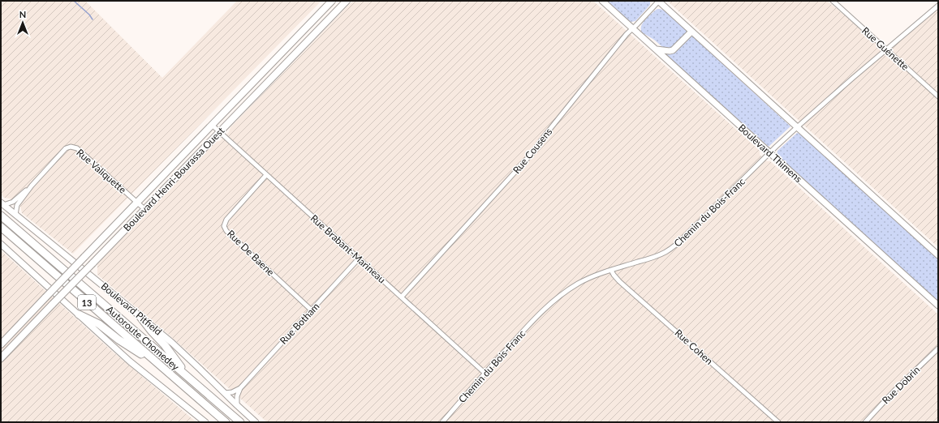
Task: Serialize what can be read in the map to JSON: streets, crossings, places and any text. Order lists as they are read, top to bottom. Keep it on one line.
{"streets":{"highway":["13","Autoroute Chomedey"],"main road":["Boulevard Henri-Bourassa Ouest"],"street":["Rue Guénette","Rue Cousens","Boulevard Thimens","Rue Valiquette","Chemin du Bois-Franc","Rue Brabant-Marineau","Rue De Baene","Boulevard Pitfield","Rue Botham","Rue Cohen","Rue Dobrin"]},"crossings":[["Rue Guénette","Chemin du Bois-Franc"],["Rue Cousens","Boulevard Thimens"],["Rue Cousens","Rue Brabant-Marineau"],["Boulevard Thimens","Chemin du Bois-Franc"],["Rue Valiquette","Boulevard Henri-Bourassa Ouest"],["Rue Valiquette","Boulevard Pitfield"],["Boulevard Henri-Bourassa Ouest","Rue Brabant-Marineau"],["Chemin du Bois-Franc","Rue Brabant-Marineau"],["Chemin du Bois-Franc","Rue Cohen"],["Rue Brabant-Marineau","Rue De Baene"],["Rue Brabant-Marineau","Rue Botham"],["Rue De Baene","Rue Botham"],["Boulevard Pitfield","Rue Botham"]],"north":"top"}
